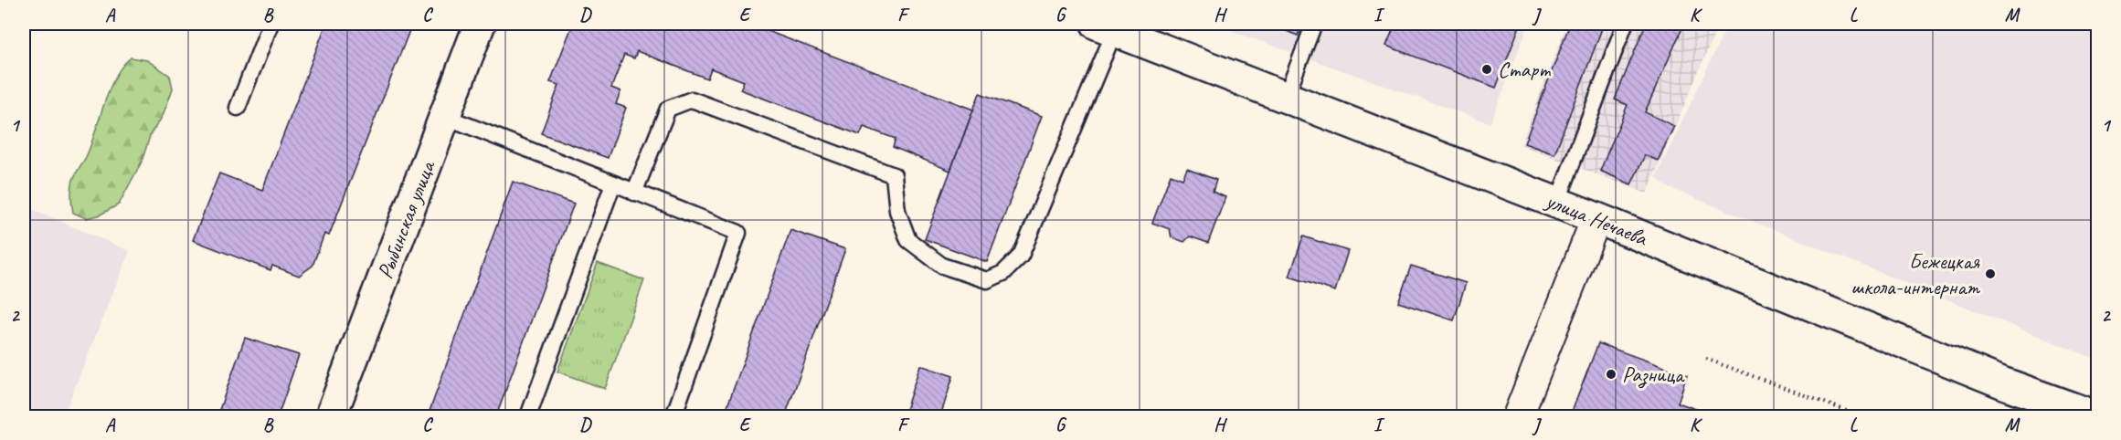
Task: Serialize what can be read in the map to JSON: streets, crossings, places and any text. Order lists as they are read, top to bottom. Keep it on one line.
{"streets":{"street":["улица Нечаева","Рыбинская улица"]},"places":["Старт","Бежецкая школа-интернат","Разница"],"grid":{"columns":["A","B","C","D","E","F","G","H","I","J","K","L","M"],"rows":["1","2"]}}
